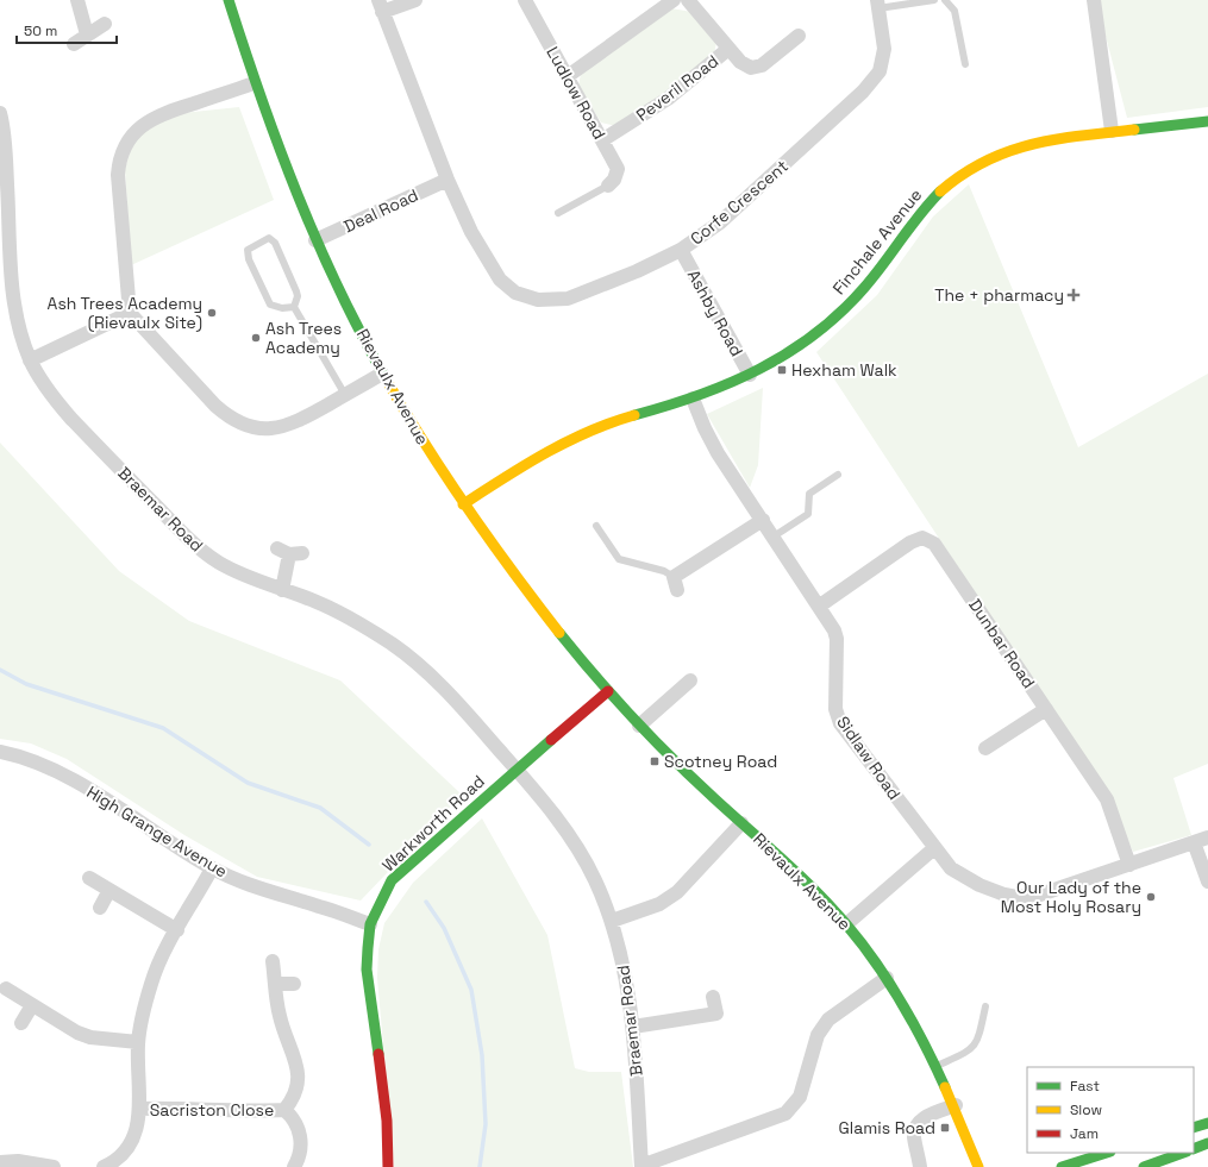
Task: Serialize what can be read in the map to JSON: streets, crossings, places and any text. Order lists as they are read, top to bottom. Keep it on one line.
{"streets":{"street":["Peveril Road","Ludlow Road","Corfe Crescent","Deal Road","Finchale Avenue","Ashby Road","Rievaulx Avenue","Braemar Road","Dunbar Road","Sidlaw Road","Warkworth Road","High Grange Avenue","Sacriston Close"]},"crossings":[["Peveril Road","Ludlow Road"],["Corfe Crescent","Deal Road"],["Corfe Crescent","Ashby Road"],["Deal Road","Rievaulx Avenue"],["Finchale Avenue","Ashby Road"],["Finchale Avenue","Rievaulx Avenue"],["Finchale Avenue","Sidlaw Road"],["Rievaulx Avenue","Warkworth Road"],["Braemar Road","Warkworth Road"],["Dunbar Road","Sidlaw Road"],["Warkworth Road","High Grange Avenue"]],"places":{"health":["The + pharmacy"],"other":["Ash Trees Academy (Rievaulx Site)","Ash Trees Academy","Our Lady of the Most Holy Rosary"],"transit":["Hexham Walk","Scotney Road","Glamis Road"]},"legend":["Fast","Slow","Jam"],"scale_bar":"50 m"}
